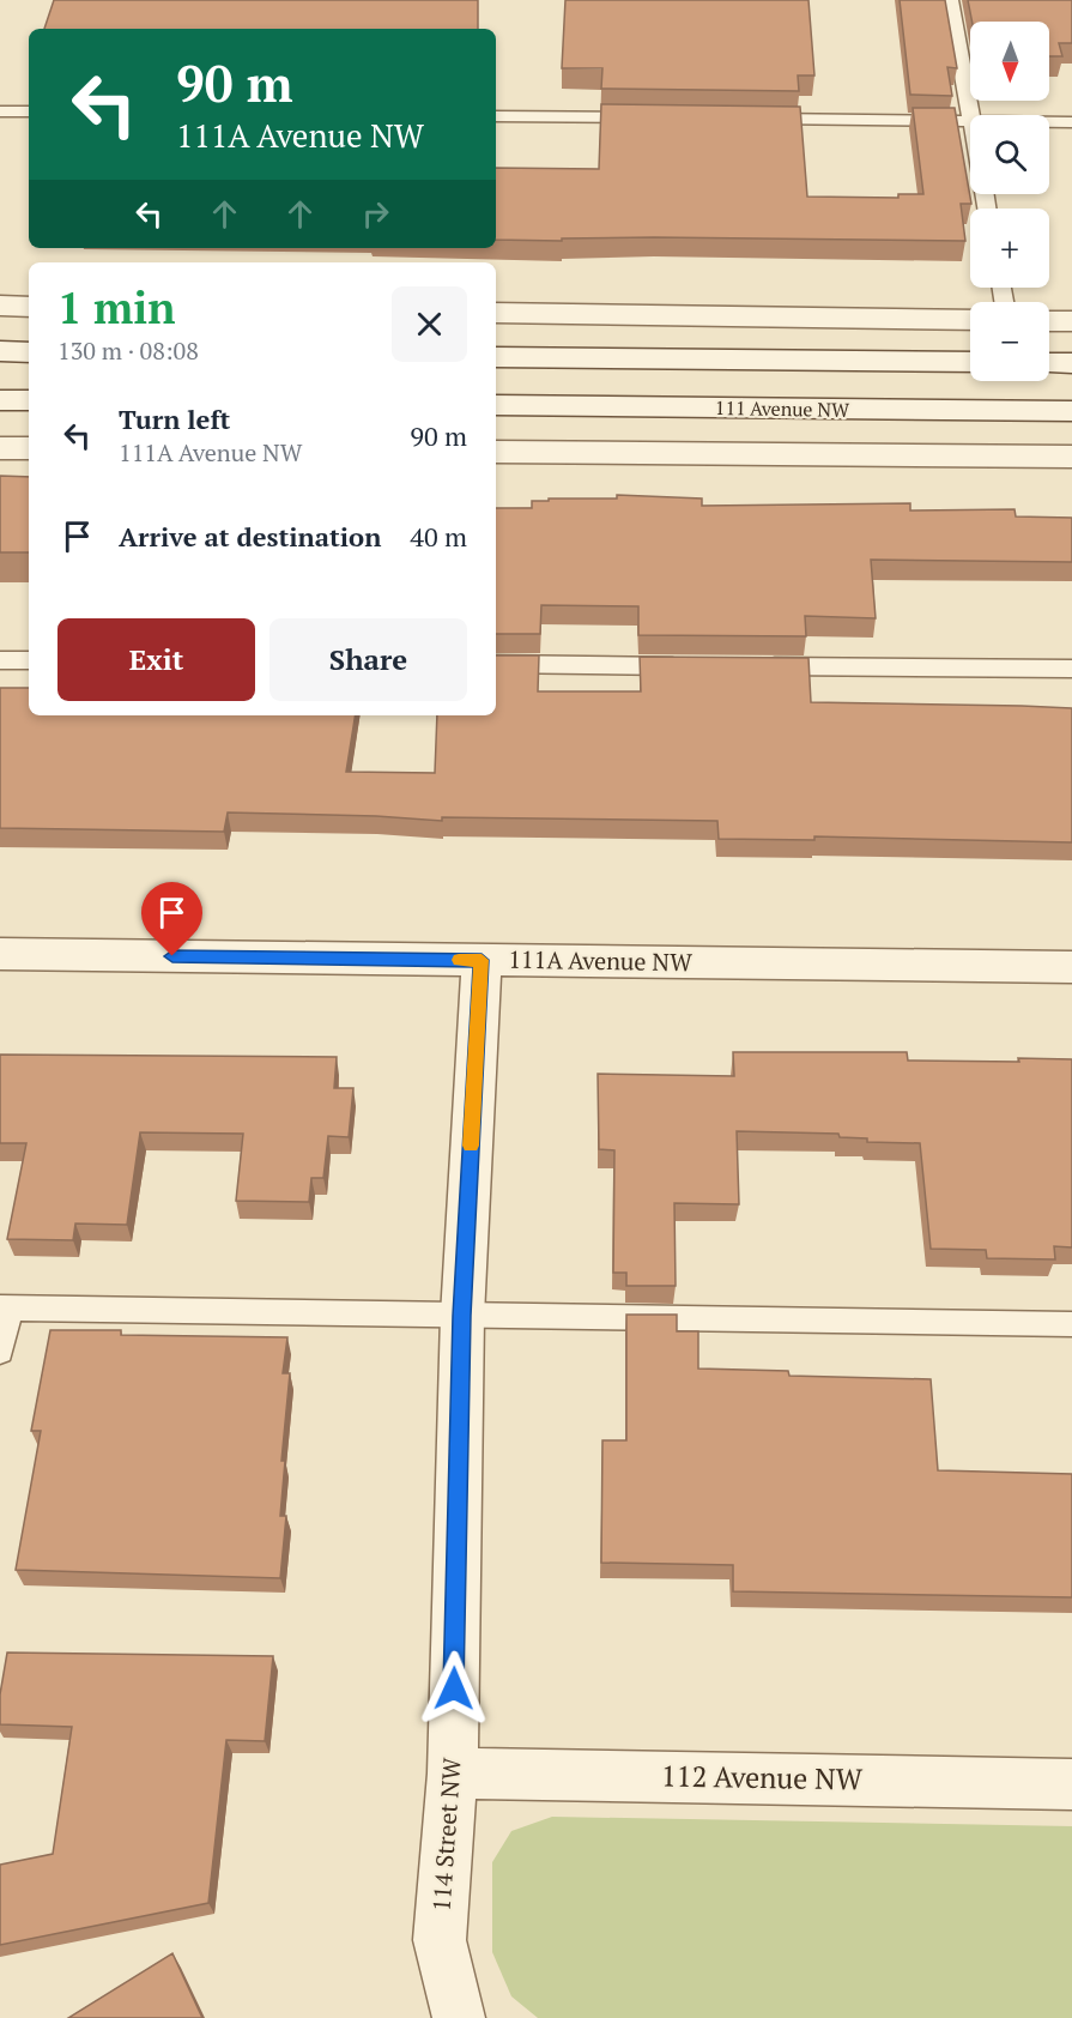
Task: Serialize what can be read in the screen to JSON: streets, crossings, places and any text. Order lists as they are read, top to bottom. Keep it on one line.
{"streets":{"street":["111 Avenue NW","111A Avenue NW","112 Avenue NW","114 Street NW"]},"crossings":[["111A Avenue NW","114 Street NW"],["112 Avenue NW","114 Street NW"]],"north":"bottom","page":{"map_buttons":["+","−"],"turn":["90 m","111A Avenue NW"],"heading":["1 min","130 m · 08:08"],"list":[{"name":"Turn left","note":"111A Avenue NW","value":"90 m"},{"name":"Arrive at destination","value":"40 m"}],"buttons":["Exit","Share"]}}
